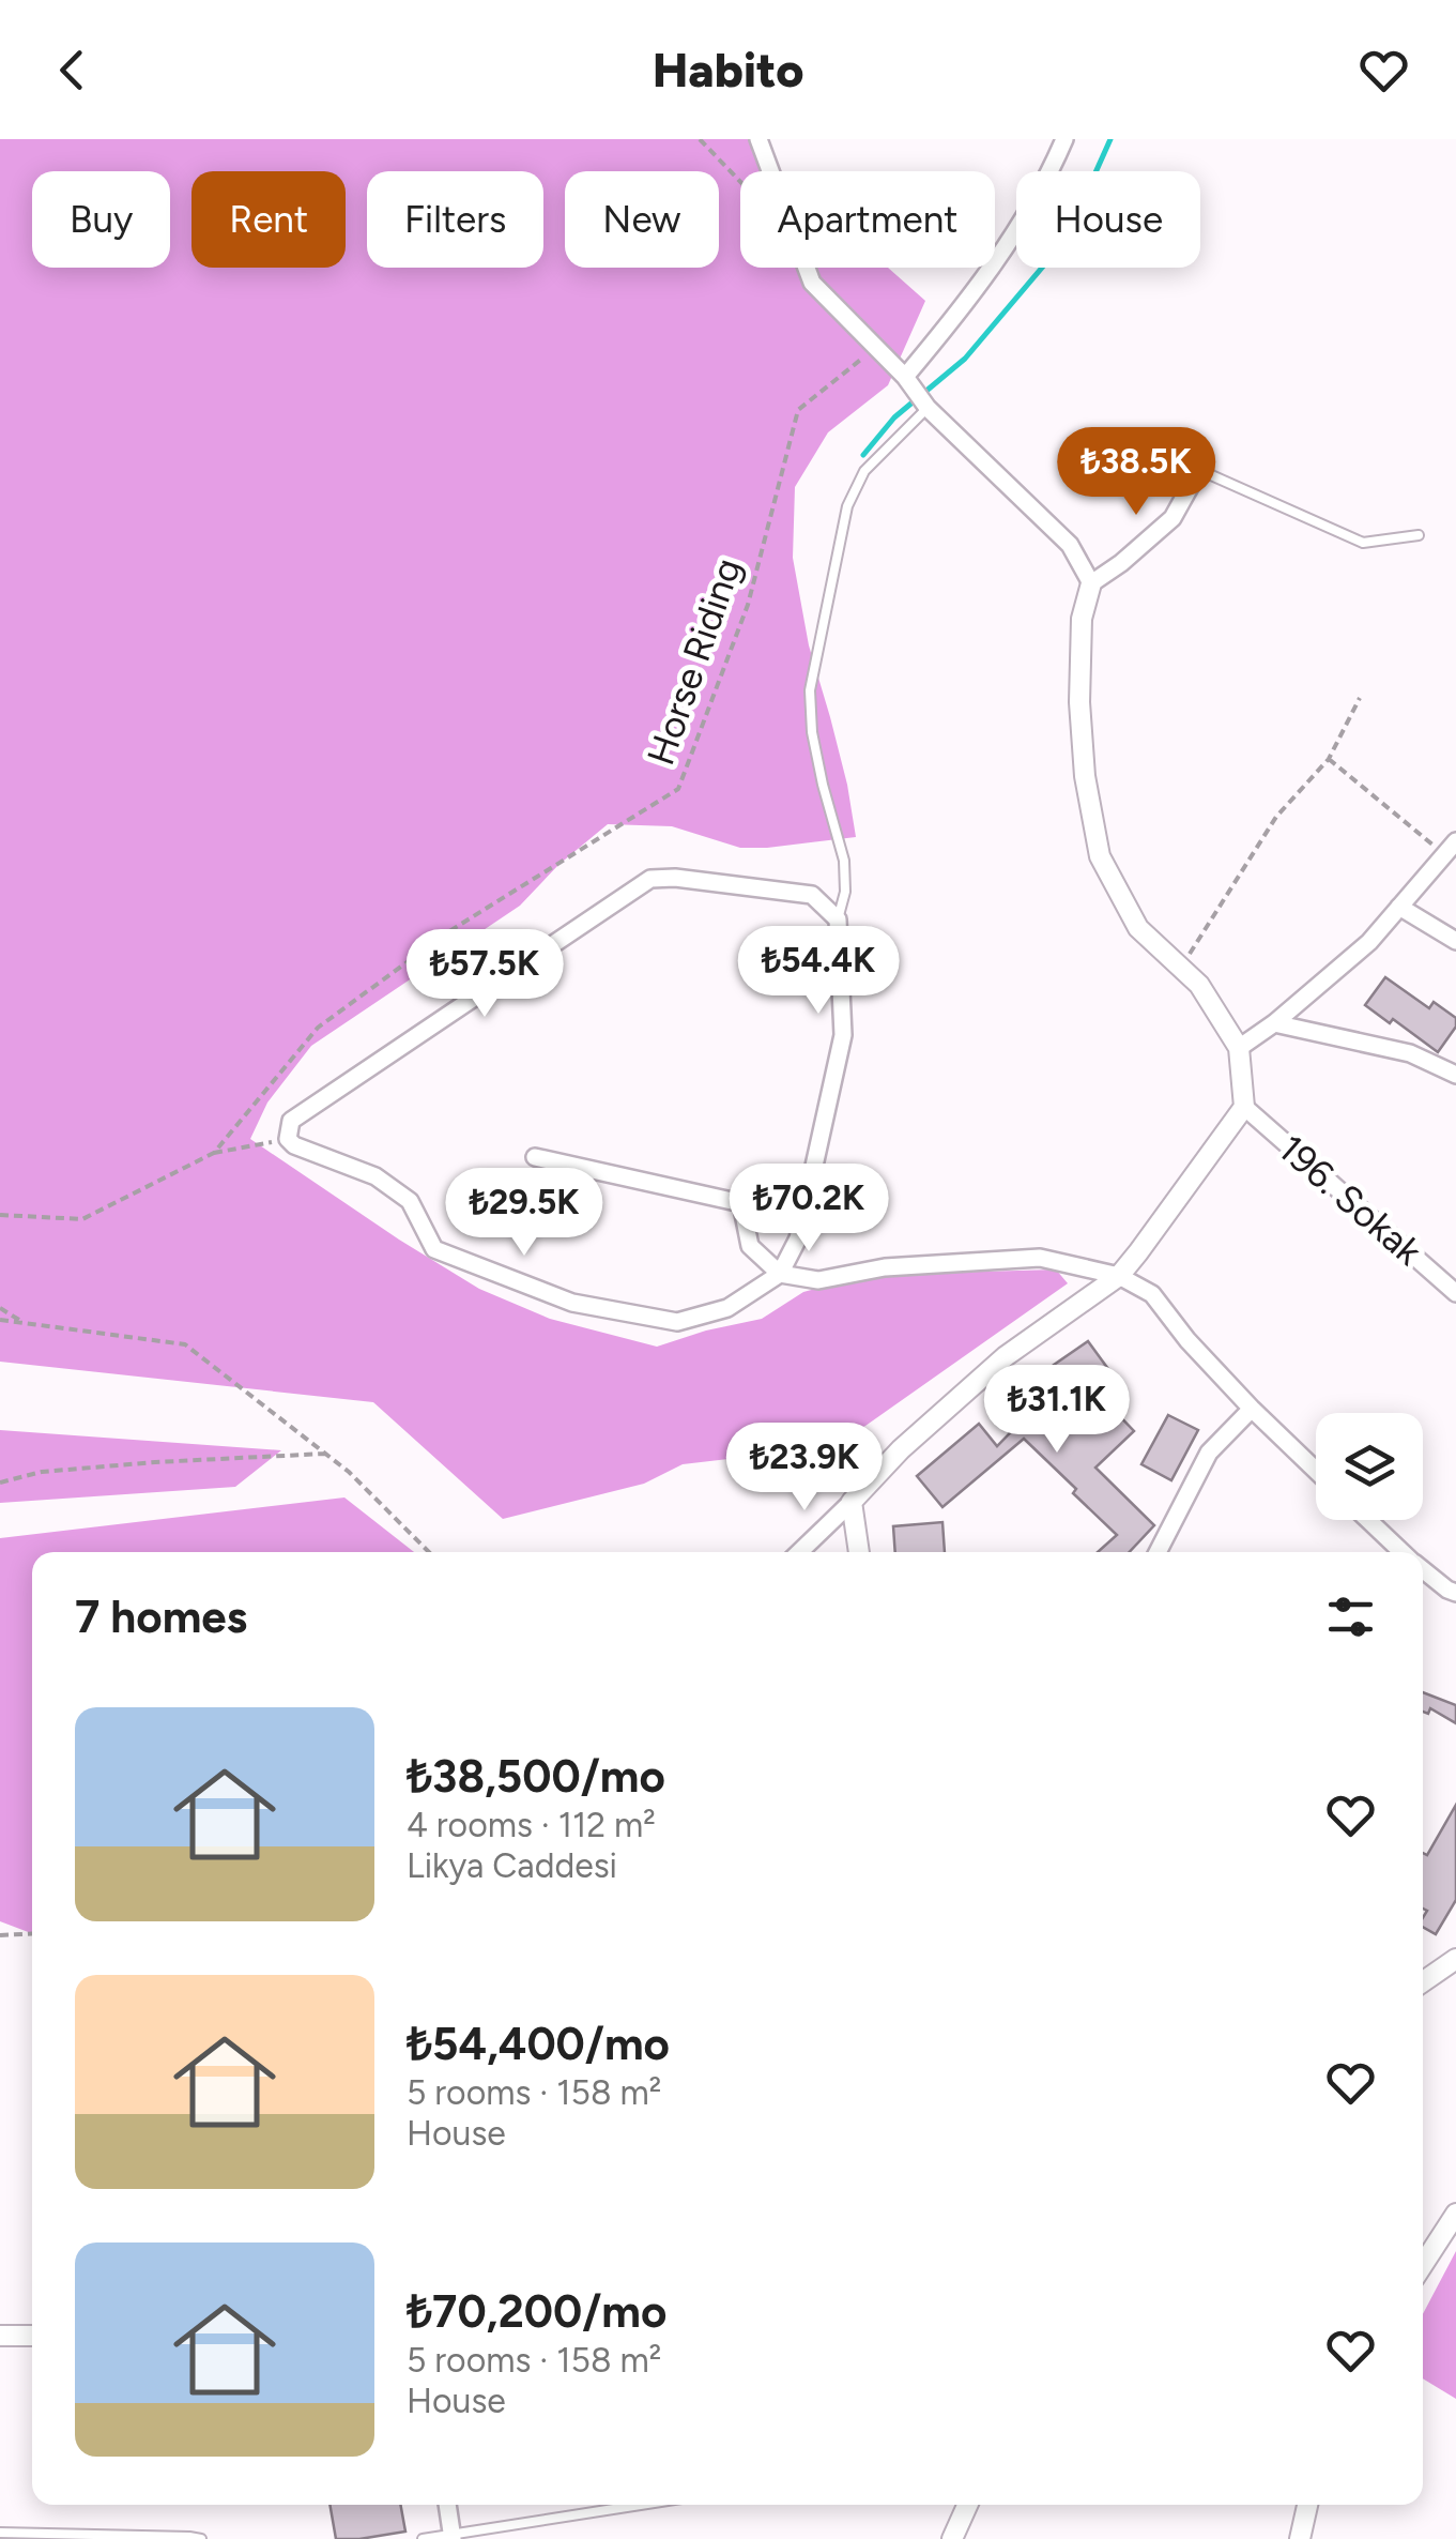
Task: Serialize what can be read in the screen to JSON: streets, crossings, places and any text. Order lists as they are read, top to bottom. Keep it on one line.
{"streets":{"street":["196. Sokak"],"path":["Horse Riding"]},"page":{"header":"Habito","chip":["Buy","Rent","Filters","New","Apartment","House"],"price":["₺38.5K","₺54.4K","₺57.5K","₺70.2K","₺29.5K","₺31.1K","₺23.9K"],"heading":"7 homes","list":[{"name":"₺38,500/mo","note":"4 rooms · 112 m² · Likya Caddesi"},{"name":"₺54,400/mo","note":"5 rooms · 158 m² · House"},{"name":"₺70,200/mo","note":"5 rooms · 158 m² · House"}]}}
